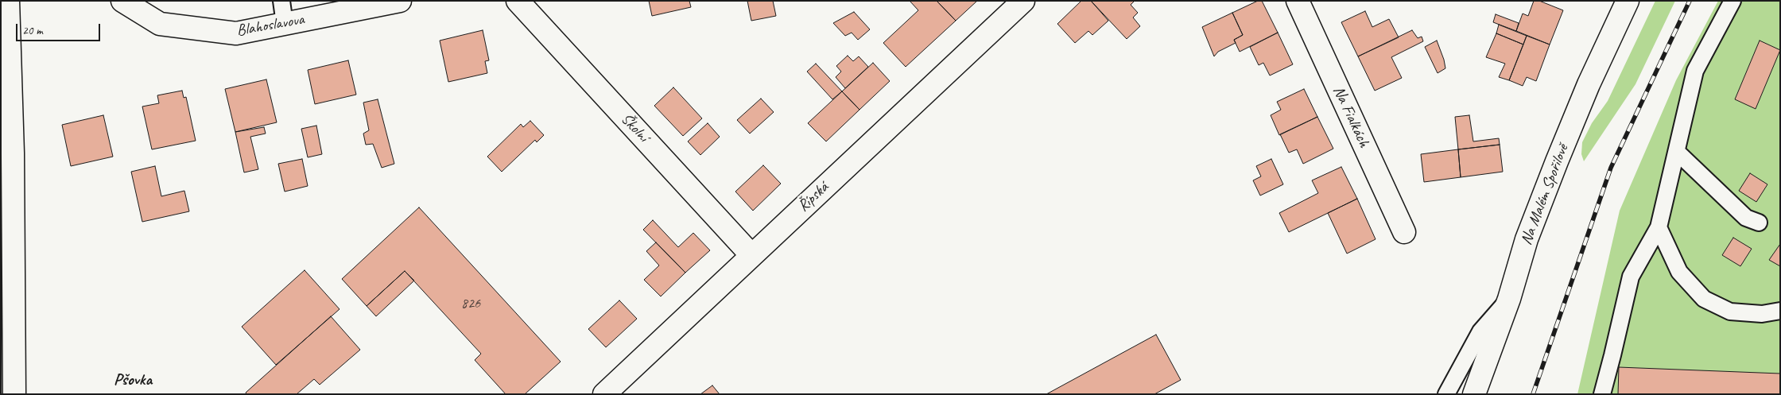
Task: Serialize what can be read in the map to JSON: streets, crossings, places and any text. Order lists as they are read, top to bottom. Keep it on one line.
{"streets":{"street":["Blahoslavova","Na Fialkách","Školní","Na Malém Spořilově","Řípská"]},"crossings":[["Školní","Řípská"]],"districts":["Pšovka"],"house_numbers":["826"],"scale_bar":"20 m"}
